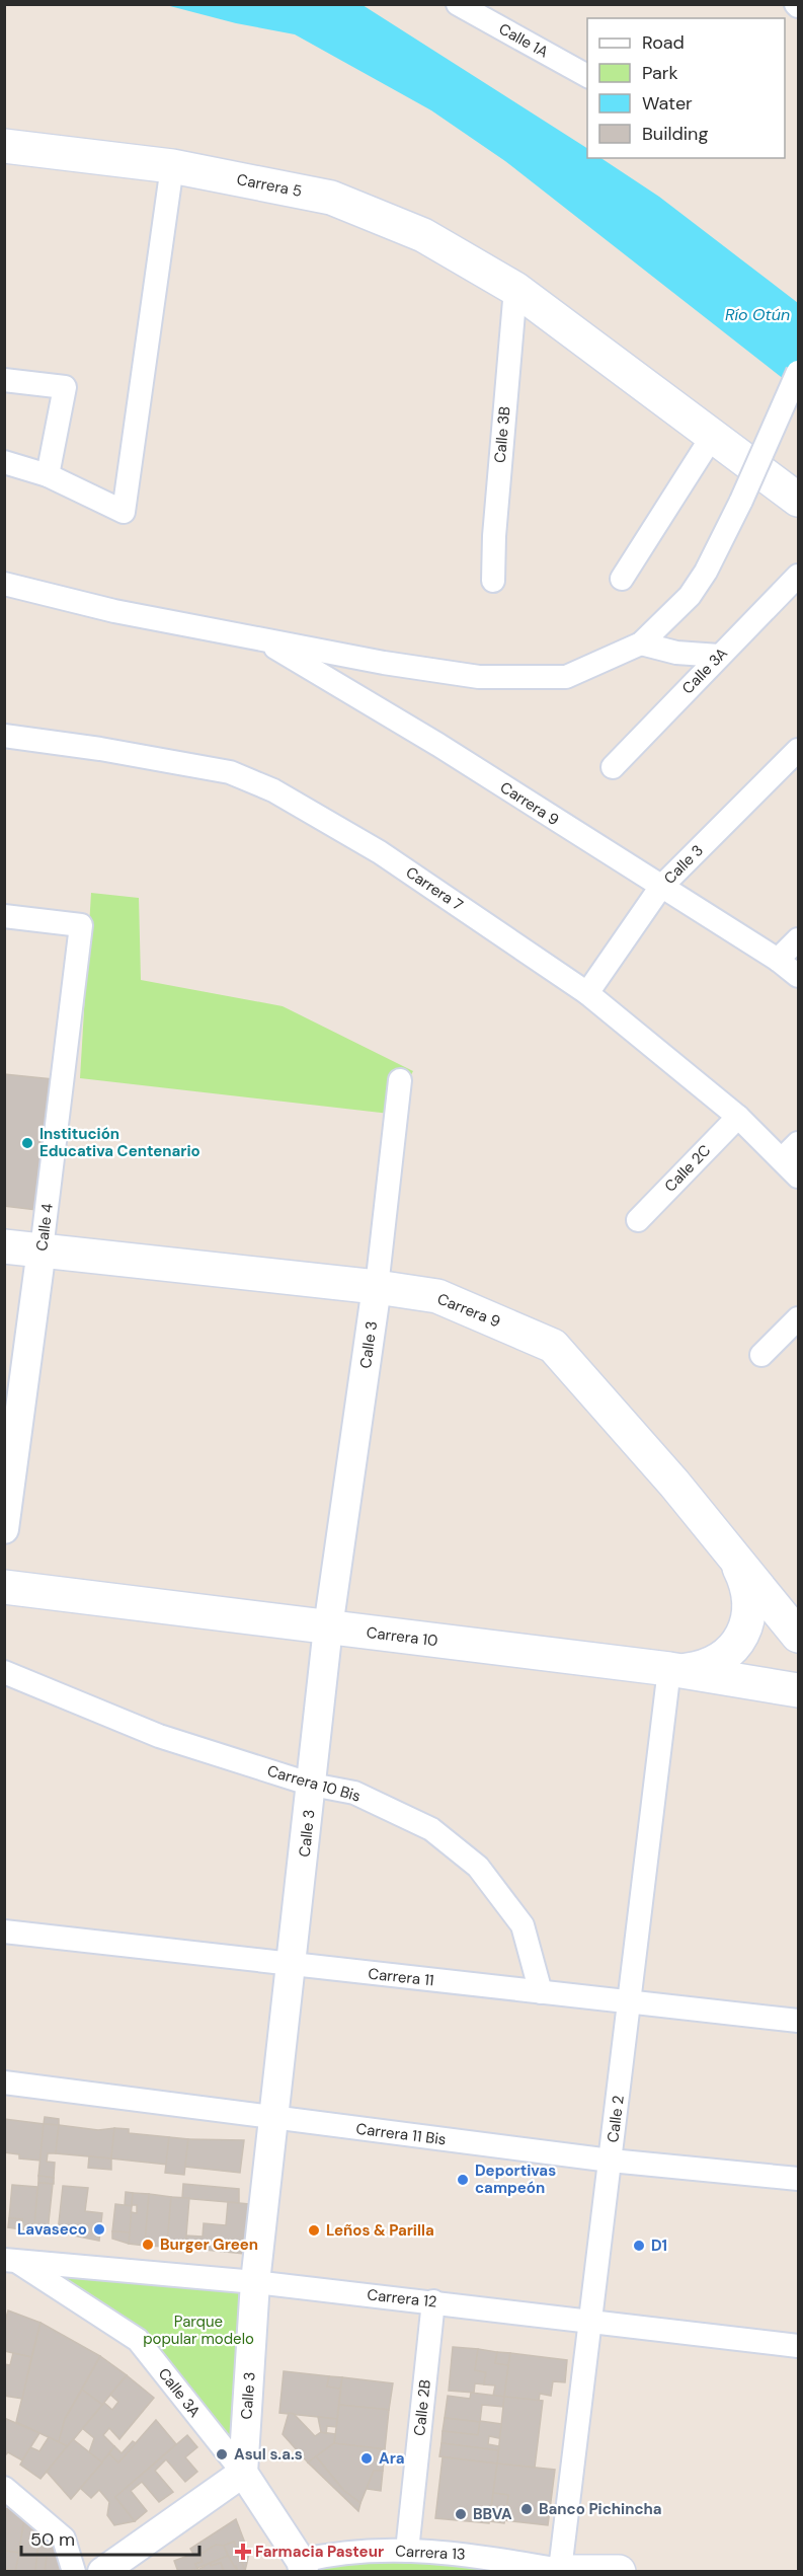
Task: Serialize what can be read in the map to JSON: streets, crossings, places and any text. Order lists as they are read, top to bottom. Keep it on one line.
{"streets":{"main road":["Carrera 5","Carrera 9","Carrera 10"],"street":["Calle 1A","Calle 3B","Calle 3A","Calle 3","Carrera 7","Calle 2C","Calle 4","Carrera 10 Bis","Carrera 11","Calle 2","Carrera 11 Bis","Carrera 12","Calle 2B","Carrera 13"]},"crossings":[["Carrera 5","Calle 3B"],["Calle 3A","Calle 3"],["Calle 3A","Carrera 12"],["Carrera 9","Calle 3"],["Carrera 9","Calle 4"],["Calle 3","Carrera 7"],["Calle 3","Carrera 10"],["Calle 3","Carrera 10 Bis"],["Calle 3","Carrera 11"],["Calle 3","Carrera 11 Bis"],["Calle 3","Carrera 12"],["Carrera 7","Calle 2C"],["Carrera 10","Calle 2"],["Carrera 10 Bis","Carrera 11"],["Carrera 11","Calle 2"],["Calle 2","Carrera 11 Bis"],["Calle 2","Carrera 12"],["Calle 2","Carrera 13"],["Carrera 12","Calle 2B"],["Calle 2B","Carrera 13"]],"water":["Río Otún"],"parks":["Parque popular modelo"],"places":{"other":["Institución Educativa Centenario","Deportivas campeón","Lavaseco","Leños & Parilla","Burger Green","D1","Asul s.a.s","Ara","Banco Pichincha","BBVA"],"health":["Farmacia Pasteur"]},"legend":["Road","Park","Water","Building"],"scale_bar":"50 m"}
